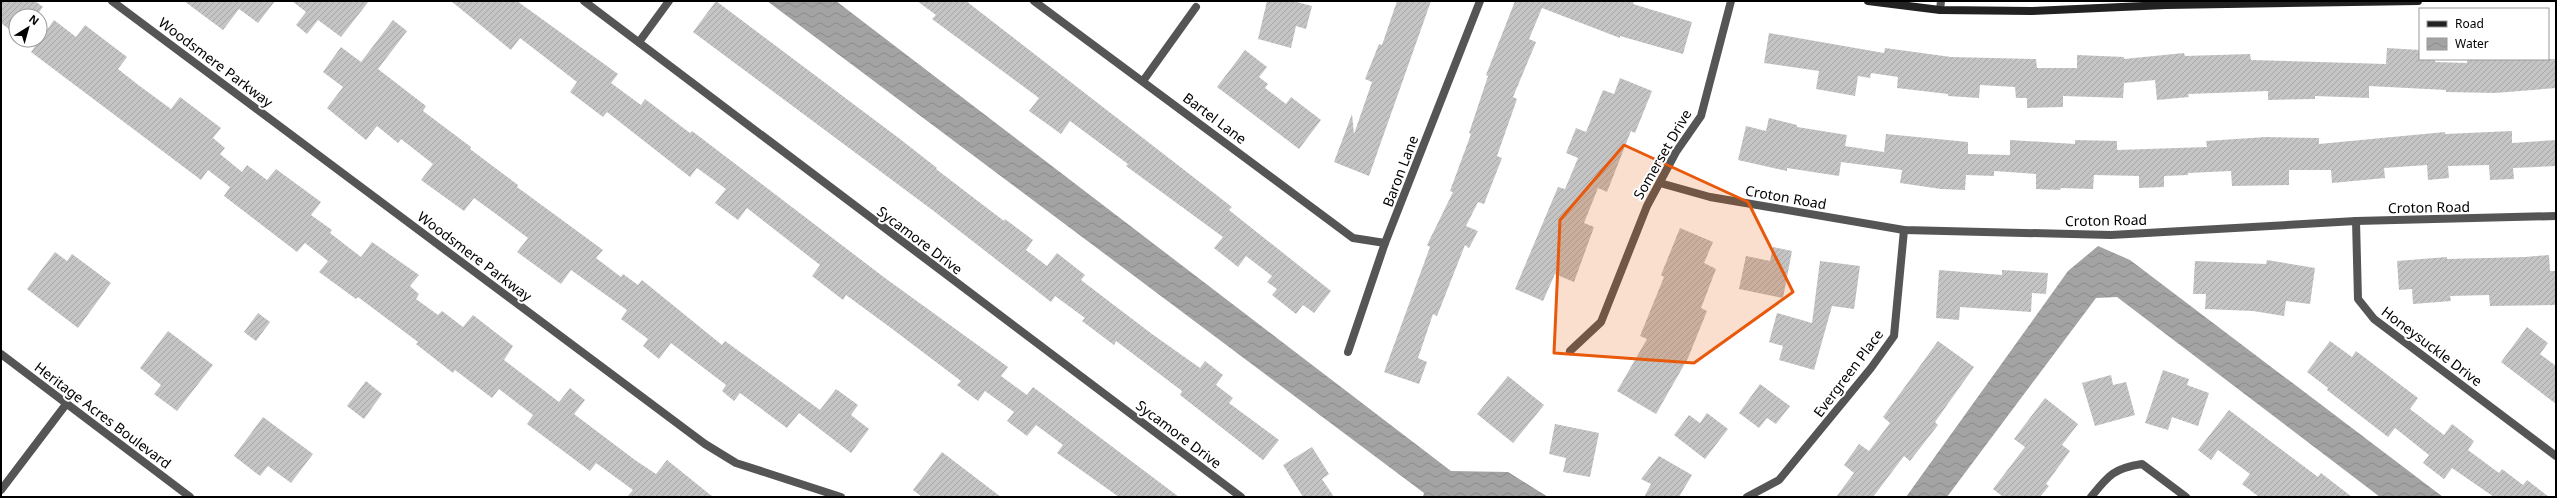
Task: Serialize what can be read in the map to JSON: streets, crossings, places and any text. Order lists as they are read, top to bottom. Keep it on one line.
{"streets":{"street":["Woodsmere Parkway","Bartel Lane","Somerset Drive","Baron Lane","Croton Road","Sycamore Drive","Honeysuckle Drive","Evergreen Place","Heritage Acres Boulevard"]},"crossings":[["Bartel Lane","Baron Lane"],["Somerset Drive","Croton Road"],["Croton Road","Honeysuckle Drive"],["Croton Road","Evergreen Place"]],"legend":["Road","Water"],"north":"top right"}
